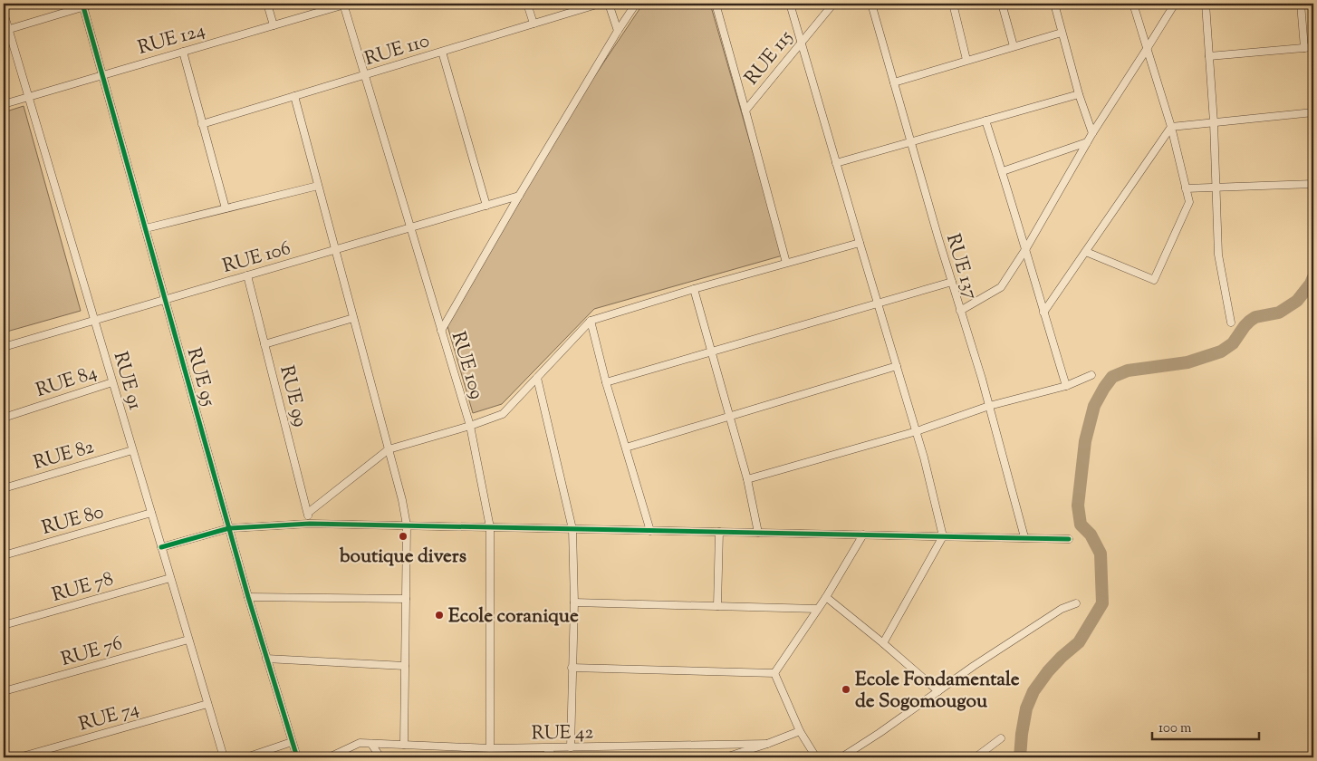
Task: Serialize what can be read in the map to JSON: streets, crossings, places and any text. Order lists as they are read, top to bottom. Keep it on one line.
{"streets":{"street":["RUE 124","RUE 110","RUE 115","RUE 106","RUE 137","RUE 109","RUE 95","RUE 84","RUE 91","RUE 99","RUE 82","RUE 80","RUE 78","RUE 76","RUE 74","RUE 42"]},"crossings":[["RUE 124","RUE 109"],["RUE 124","RUE 95"],["RUE 124","RUE 91"],["RUE 110","RUE 109"],["RUE 106","RUE 109"],["RUE 106","RUE 95"],["RUE 106","RUE 91"],["RUE 106","RUE 99"],["RUE 109","RUE 42"],["RUE 84","RUE 91"],["RUE 91","RUE 82"],["RUE 91","RUE 80"],["RUE 91","RUE 78"],["RUE 91","RUE 76"],["RUE 91","RUE 74"]],"places":["boutique divers","Ecole coranique","Ecole Fondamentale de Sogomougou"],"scale_bar":"100 m"}
